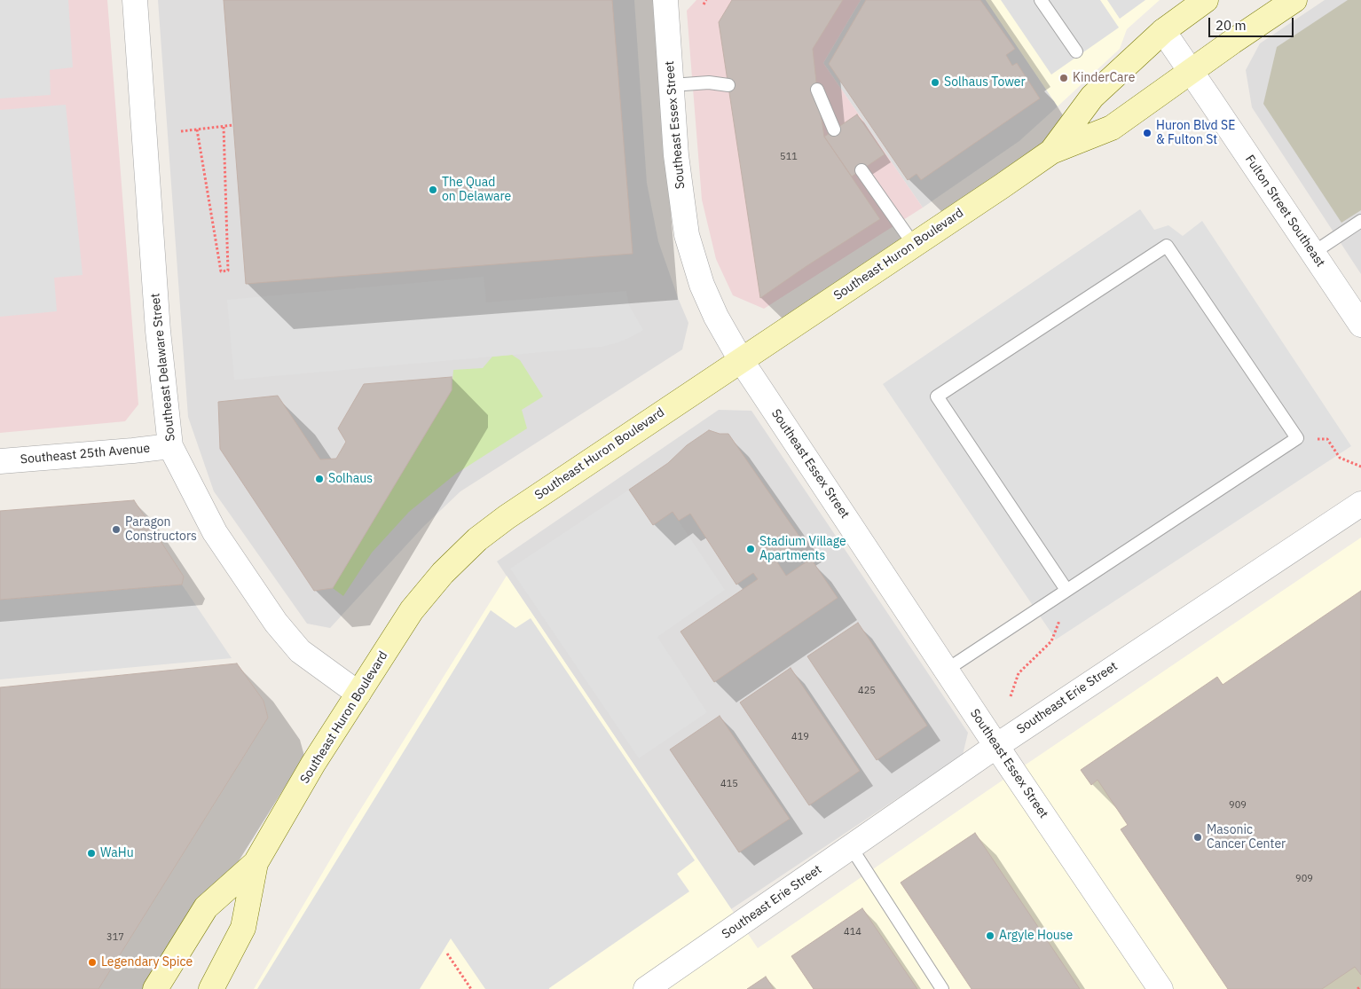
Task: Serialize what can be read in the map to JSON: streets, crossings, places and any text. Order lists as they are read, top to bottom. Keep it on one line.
{"streets":{"main road":["Southeast Huron Boulevard"],"street":["Southeast Essex Street","Fulton Street Southeast","Southeast Delaware Street","Southeast 25th Avenue","Southeast Erie Street"]},"crossings":[["Southeast Essex Street","Southeast Huron Boulevard"],["Southeast Essex Street","Southeast Erie Street"],["Fulton Street Southeast","Southeast Huron Boulevard"],["Southeast Huron Boulevard","Southeast Delaware Street"],["Southeast Delaware Street","Southeast 25th Avenue"]],"places":["KinderCare","Solhaus Tower","Huron Blvd SE & Fulton St","The Quad on Delaware","Solhaus","Paragon Constructors","Stadium Village Apartments","Masonic Cancer Center","WaHu","Argyle House","Legendary Spice"],"house_numbers":["511","425","419","415","909","909","414","317"],"scale_bar":"20 m"}
